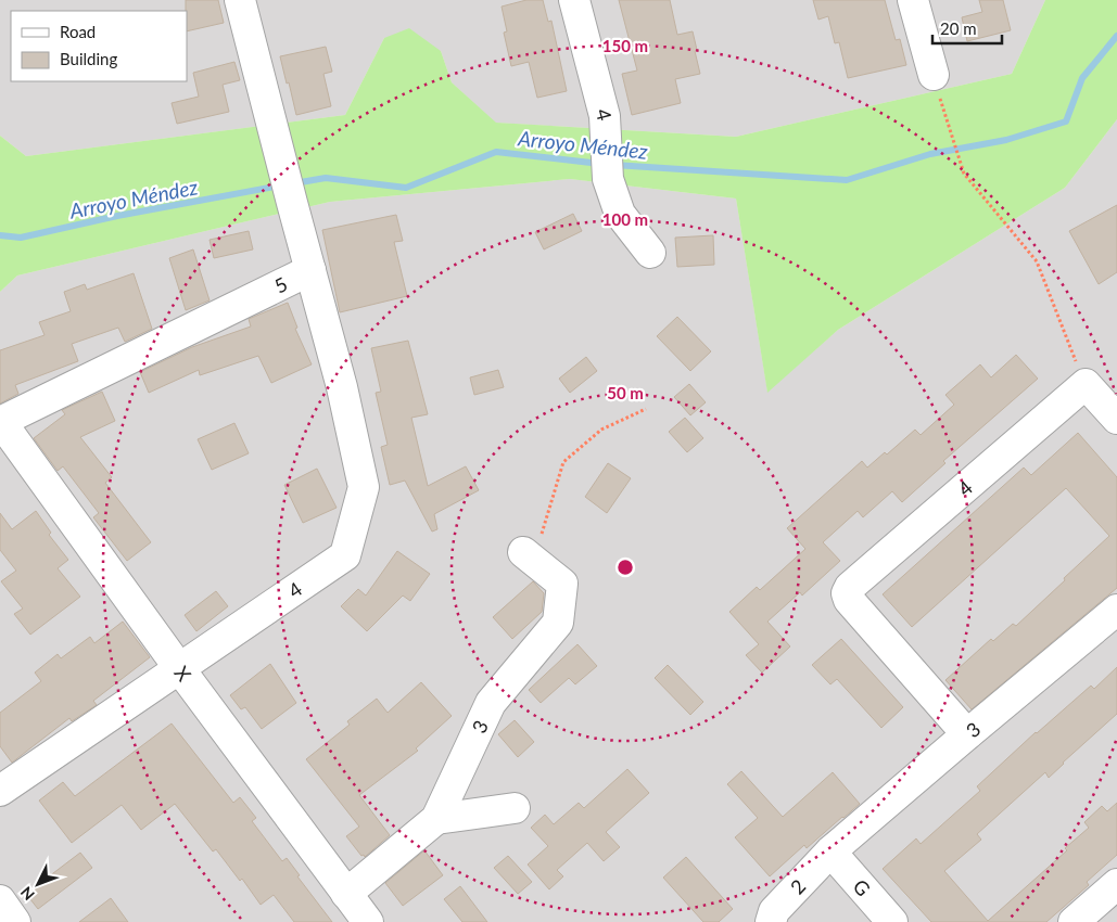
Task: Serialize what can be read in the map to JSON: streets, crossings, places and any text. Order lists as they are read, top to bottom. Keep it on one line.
{"streets":{"street":["4","5","X","3","2","G"]},"crossings":[["4","5"],["4","X"],["4","3"],["5","X"],["X","3"],["3","2"],["3","G"],["2","G"]],"water":["Arroyo Méndez"],"legend":["Road","Building"],"scale_bar":"20 m","north":"bottom left","rings":["150 m","100 m","50 m"]}
